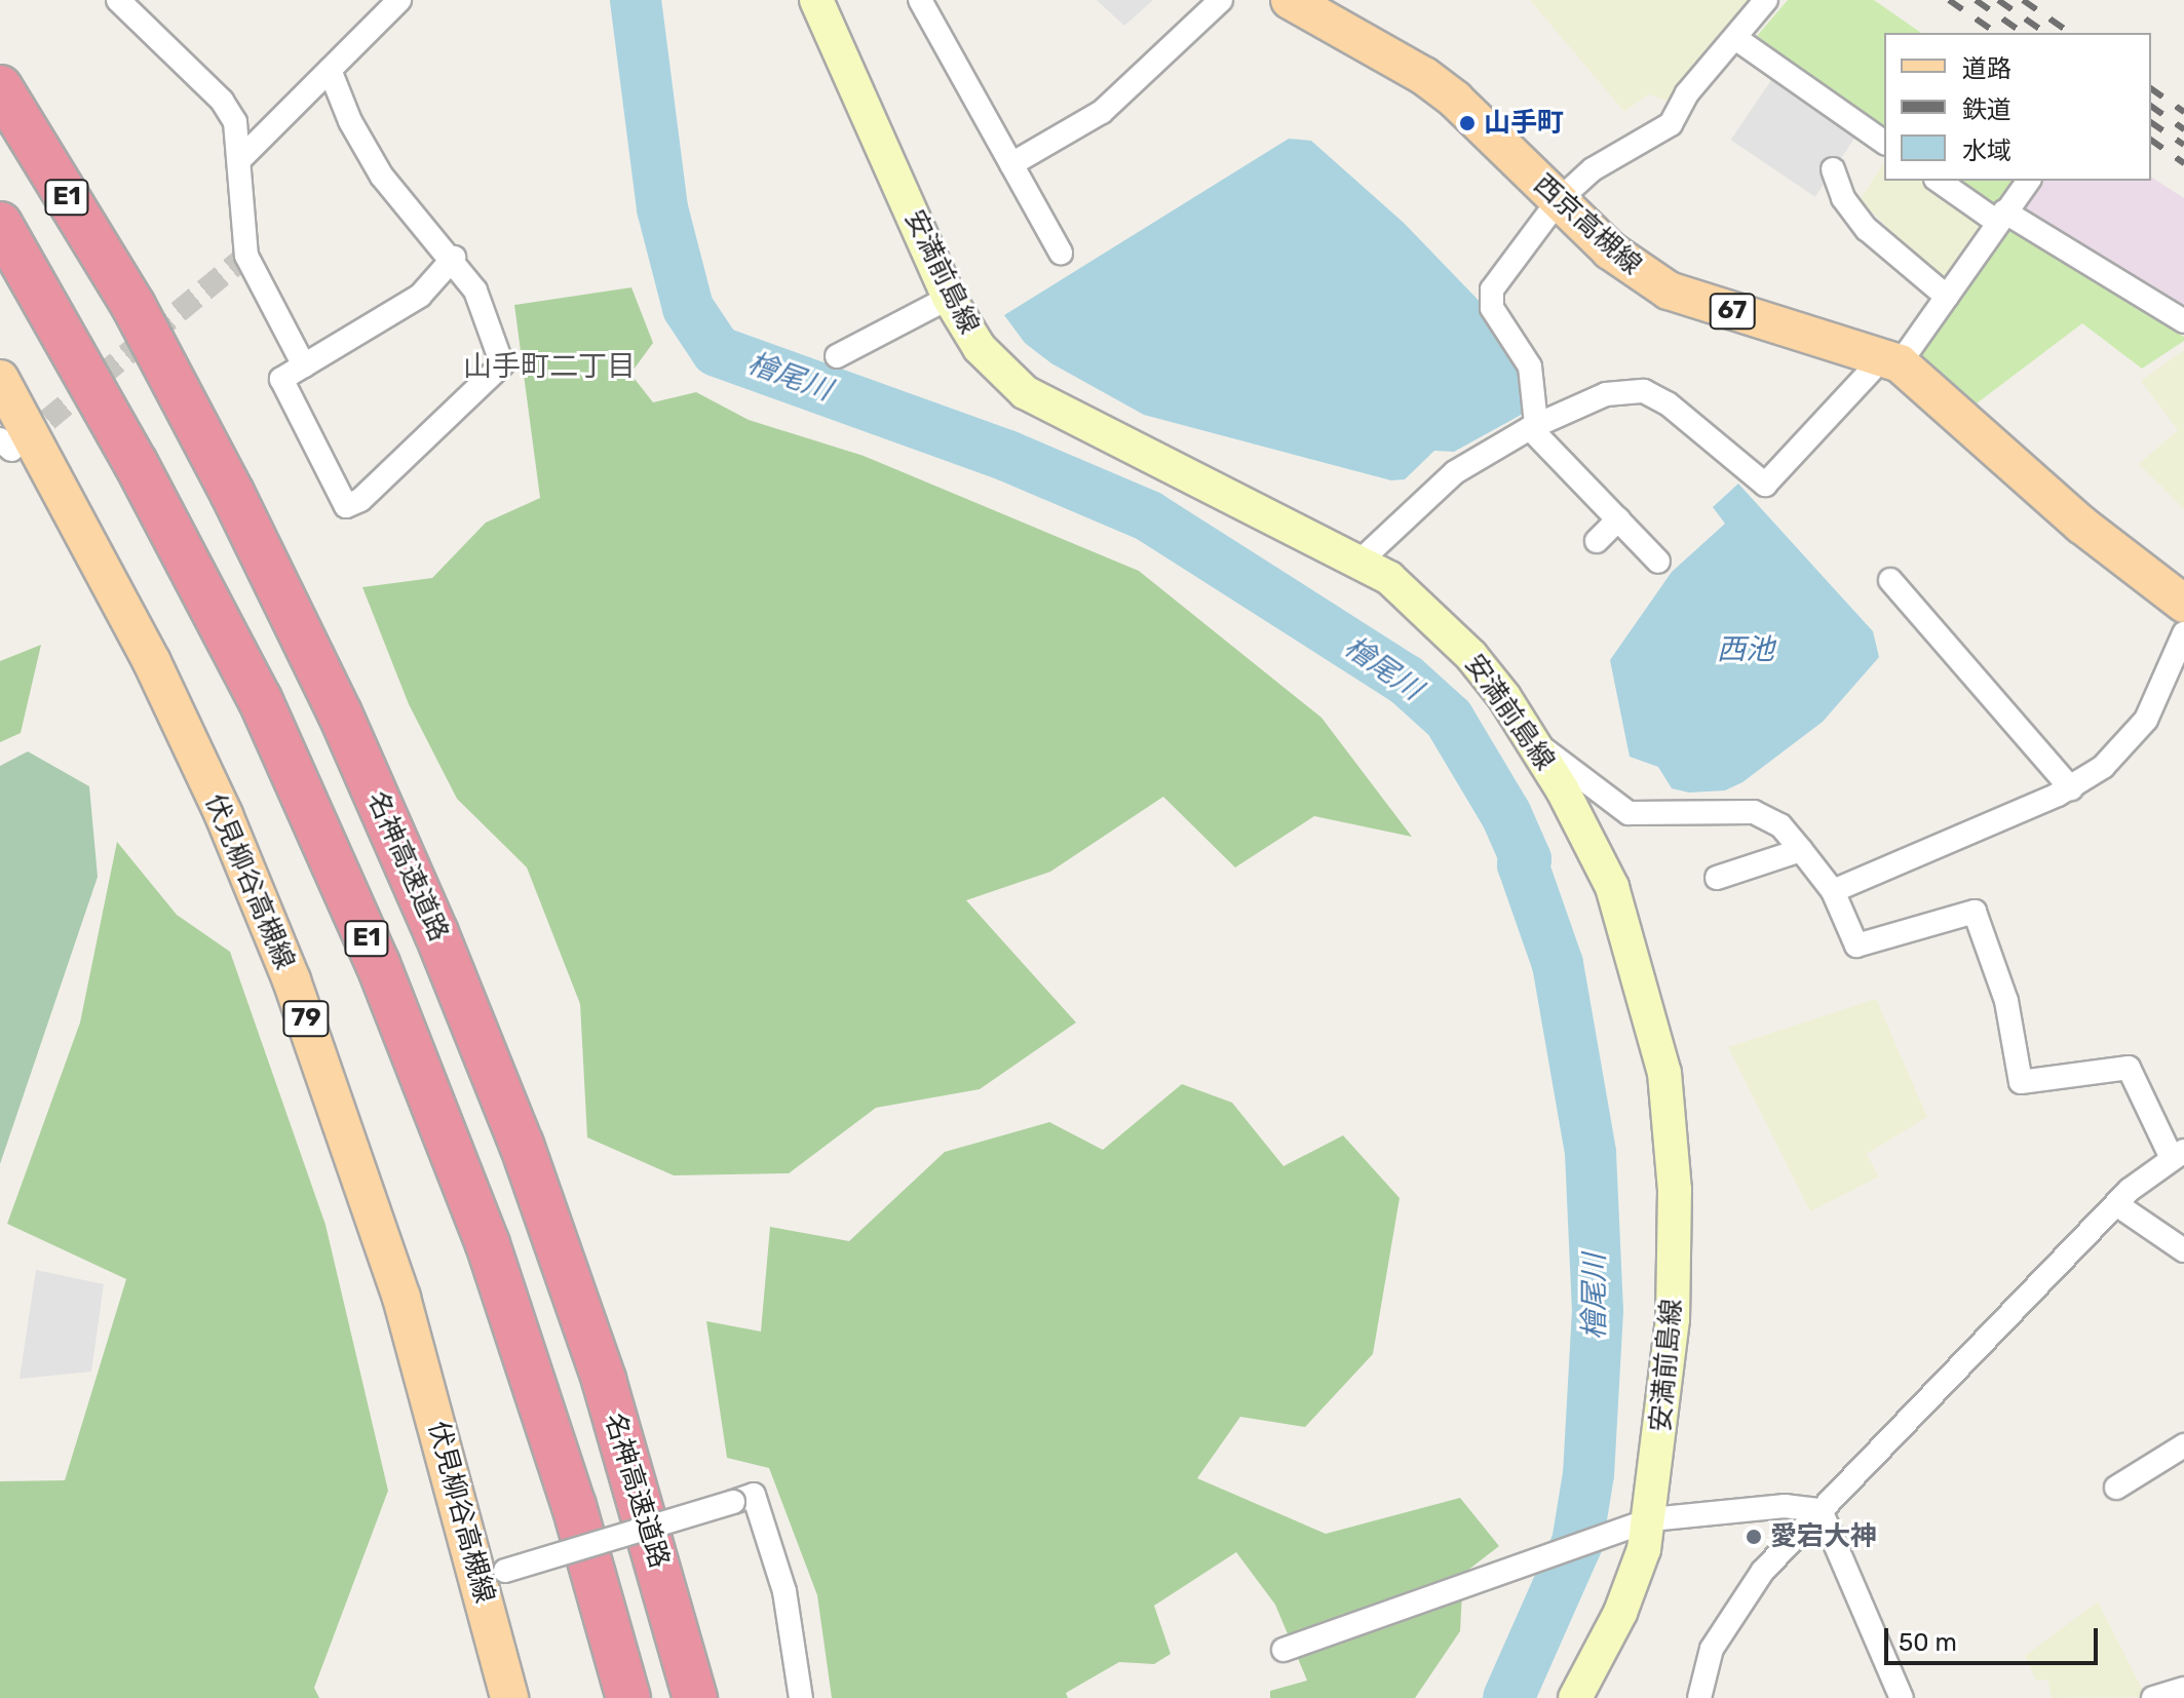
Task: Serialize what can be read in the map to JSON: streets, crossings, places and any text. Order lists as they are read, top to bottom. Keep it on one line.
{"streets":{"highway":["E1","名神高速道路"],"main road":["西京高槻線","安満前島線","67","伏見柳谷高槻線","79"]},"districts":["山手町二丁目"],"water":["檜尾川","西池"],"places":["山手町","愛宕大神"],"legend":["道路","鉄道","水域"],"scale_bar":"50 m"}
